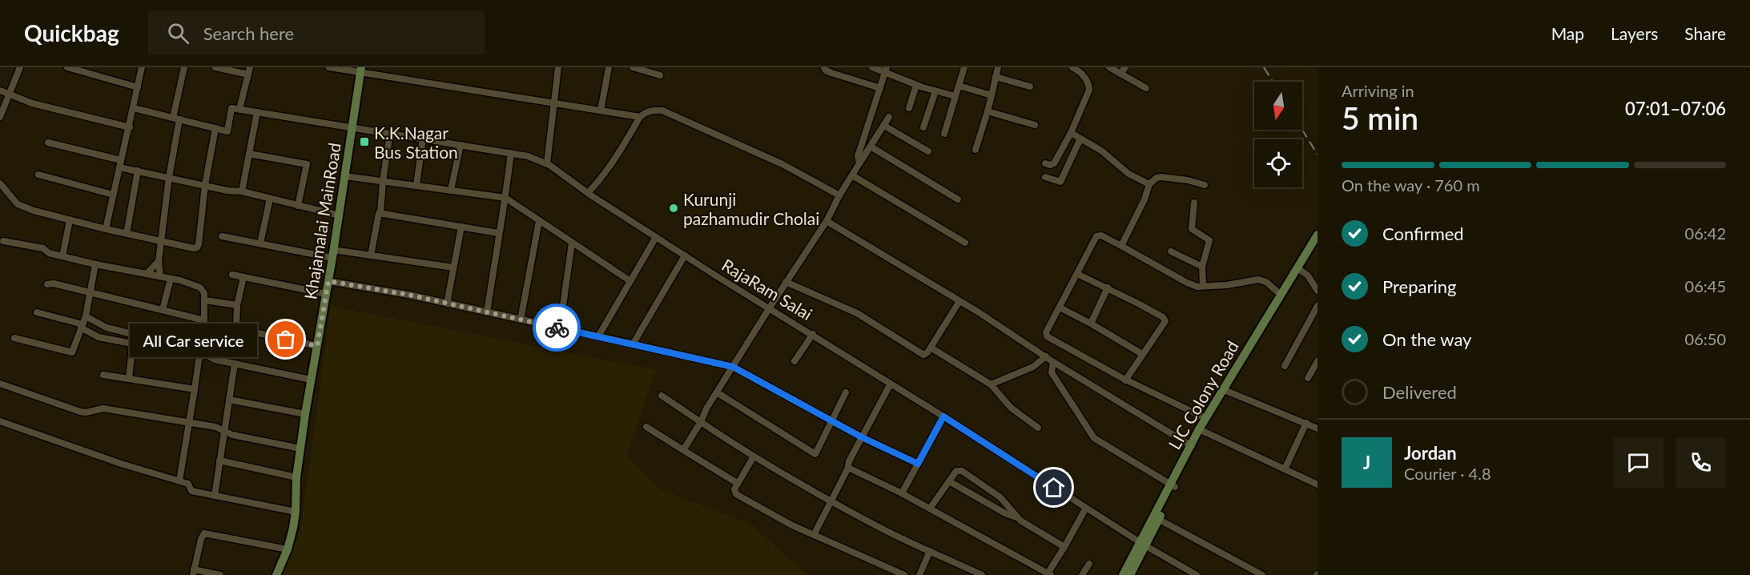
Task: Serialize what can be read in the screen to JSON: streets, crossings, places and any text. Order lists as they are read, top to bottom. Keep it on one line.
{"streets":{"main road":["Khajamalai MainRoad","LIC Colony Road"],"street":["RajaRam Salai"]},"crossings":[["Khajamalai MainRoad","RajaRam Salai"],["RajaRam Salai","LIC Colony Road"]],"places":{"transit":["K.K.Nagar Bus Station"],"other":["Kurunji pazhamudir Cholai","All Car service"]},"north":"bottom","page":{"header":"Quickbag","search":"Search here","nav":["Map","Layers","Share"],"heading":["5 min","Arriving in","07:01–07:06"],"panel":["Jordan","Courier · 4.8"],"bar":"On the way · 760 m","list":[["Confirmed","06:42"],["Preparing","06:45"],["On the way","06:50"],"Delivered"],"bubble":"All Car service","round":"J"}}
